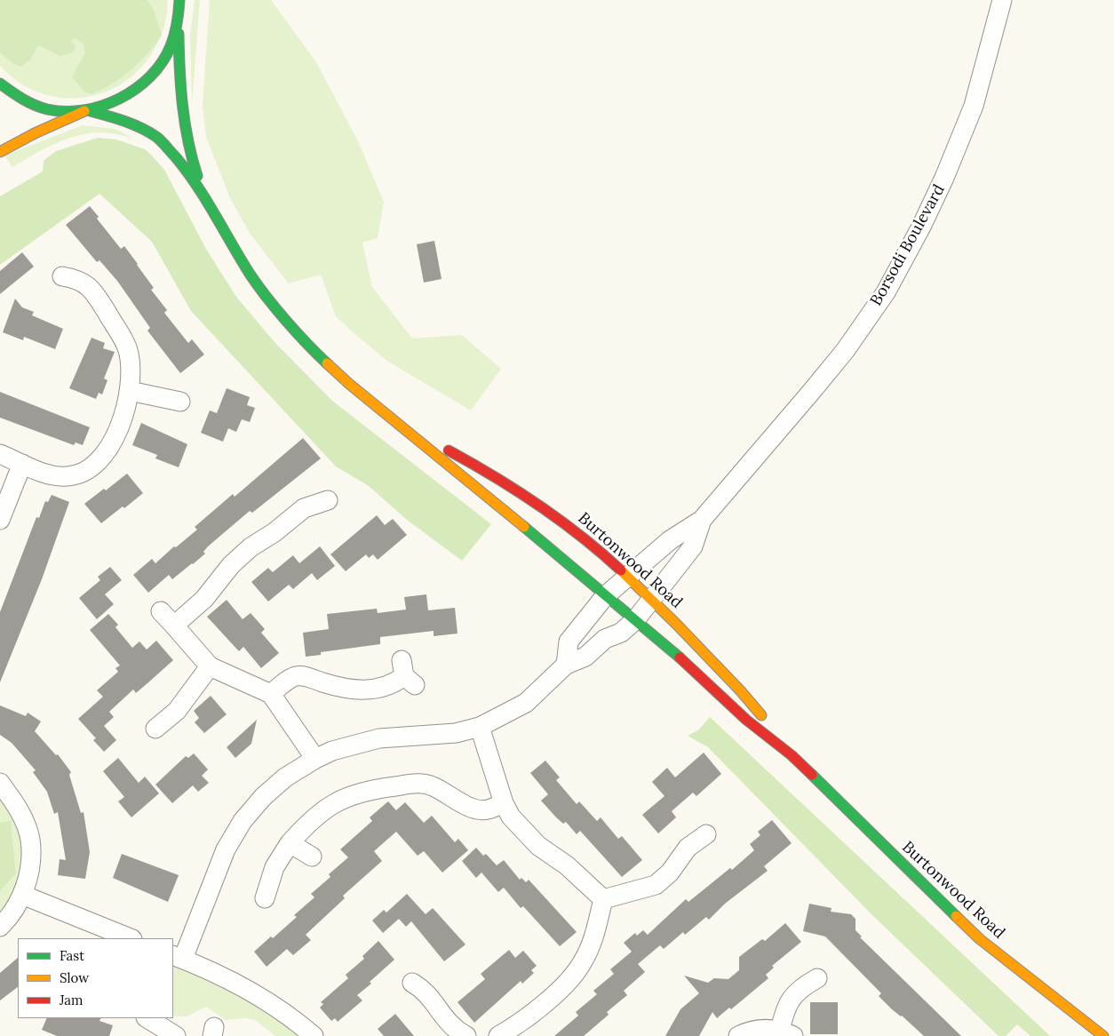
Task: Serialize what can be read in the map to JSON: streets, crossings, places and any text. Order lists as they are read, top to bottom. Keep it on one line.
{"streets":{"main road":["Burtonwood Road"],"street":["Borsodi Boulevard"]},"crossings":[["Borsodi Boulevard","Burtonwood Road"]],"legend":["Fast","Slow","Jam"]}
